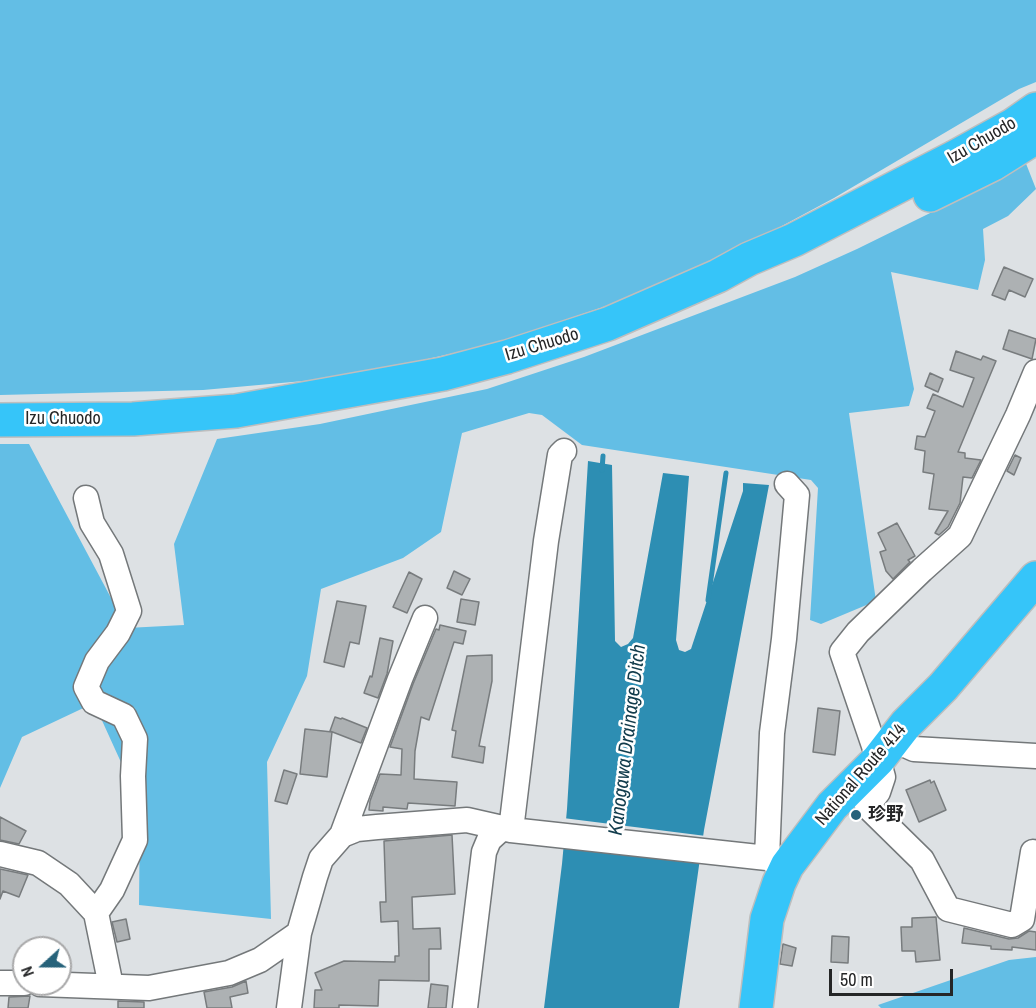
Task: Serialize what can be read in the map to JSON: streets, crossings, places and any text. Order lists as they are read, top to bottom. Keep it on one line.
{"streets":{"highway":["Izu Chuodo","National Route 414"]},"water":["Kanogawa Drainage Ditch"],"places":["珍野"],"scale_bar":"50 m","north":"left"}
